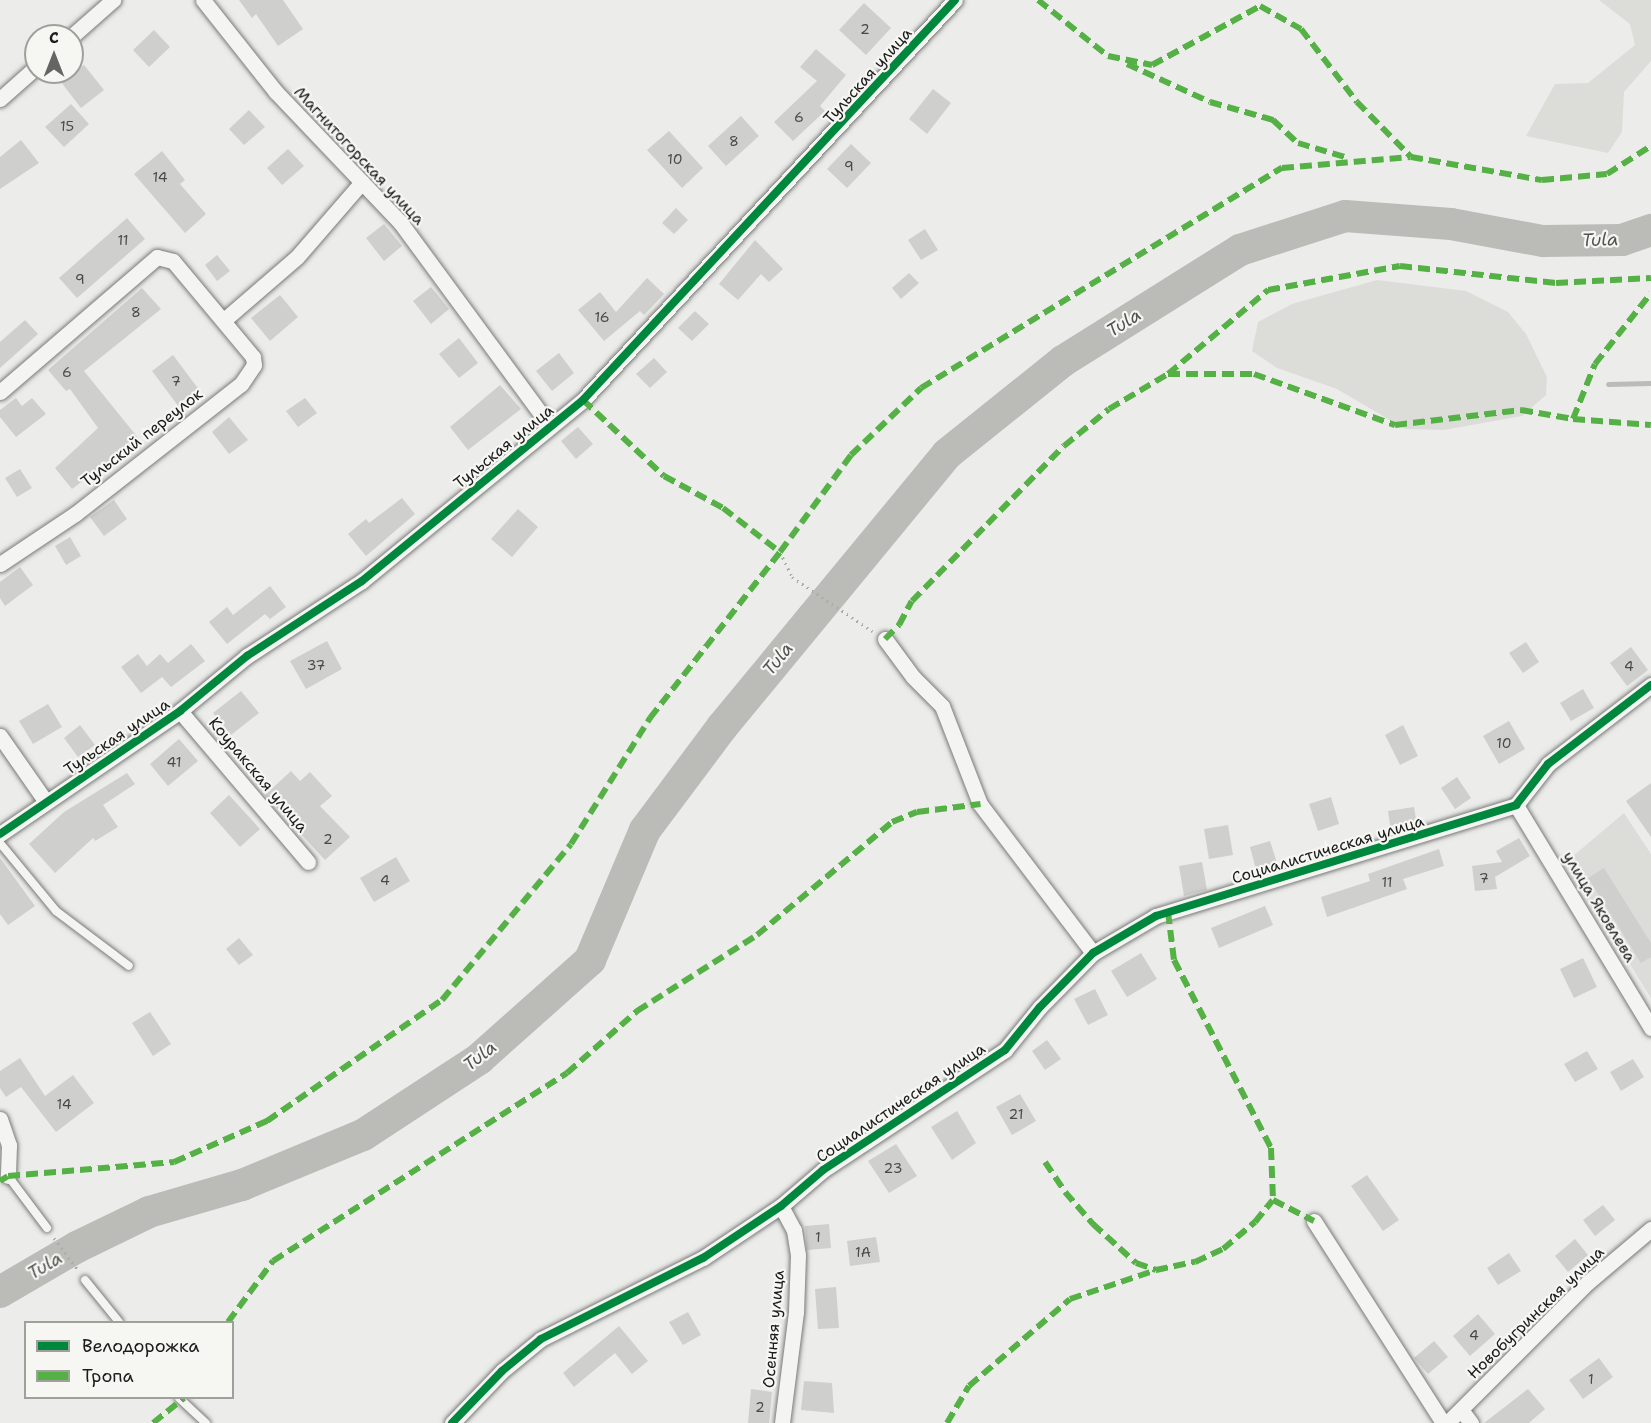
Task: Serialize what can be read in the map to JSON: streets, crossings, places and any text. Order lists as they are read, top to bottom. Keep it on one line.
{"streets":{"street":["Тульская улица","Магнитогорская улица","Тульский переулок","Коуракская улица","Социалистическая улица","улица Яковлева","Новобугринская улица","Осенняя улица"]},"crossings":[["Тульская улица","Магнитогорская улица"],["Тульская улица","Коуракская улица"],["Социалистическая улица","улица Яковлева"],["Социалистическая улица","Осенняя улица"]],"water":["Tula"],"house_numbers":["2","6","15","8","10","9","14","11","9","8","16","6","7","37","4","10","41","2","7","4","11","14","21","23","1","1А","4","1","2"],"legend":["Велодорожка","Тропа"],"north":"top"}
